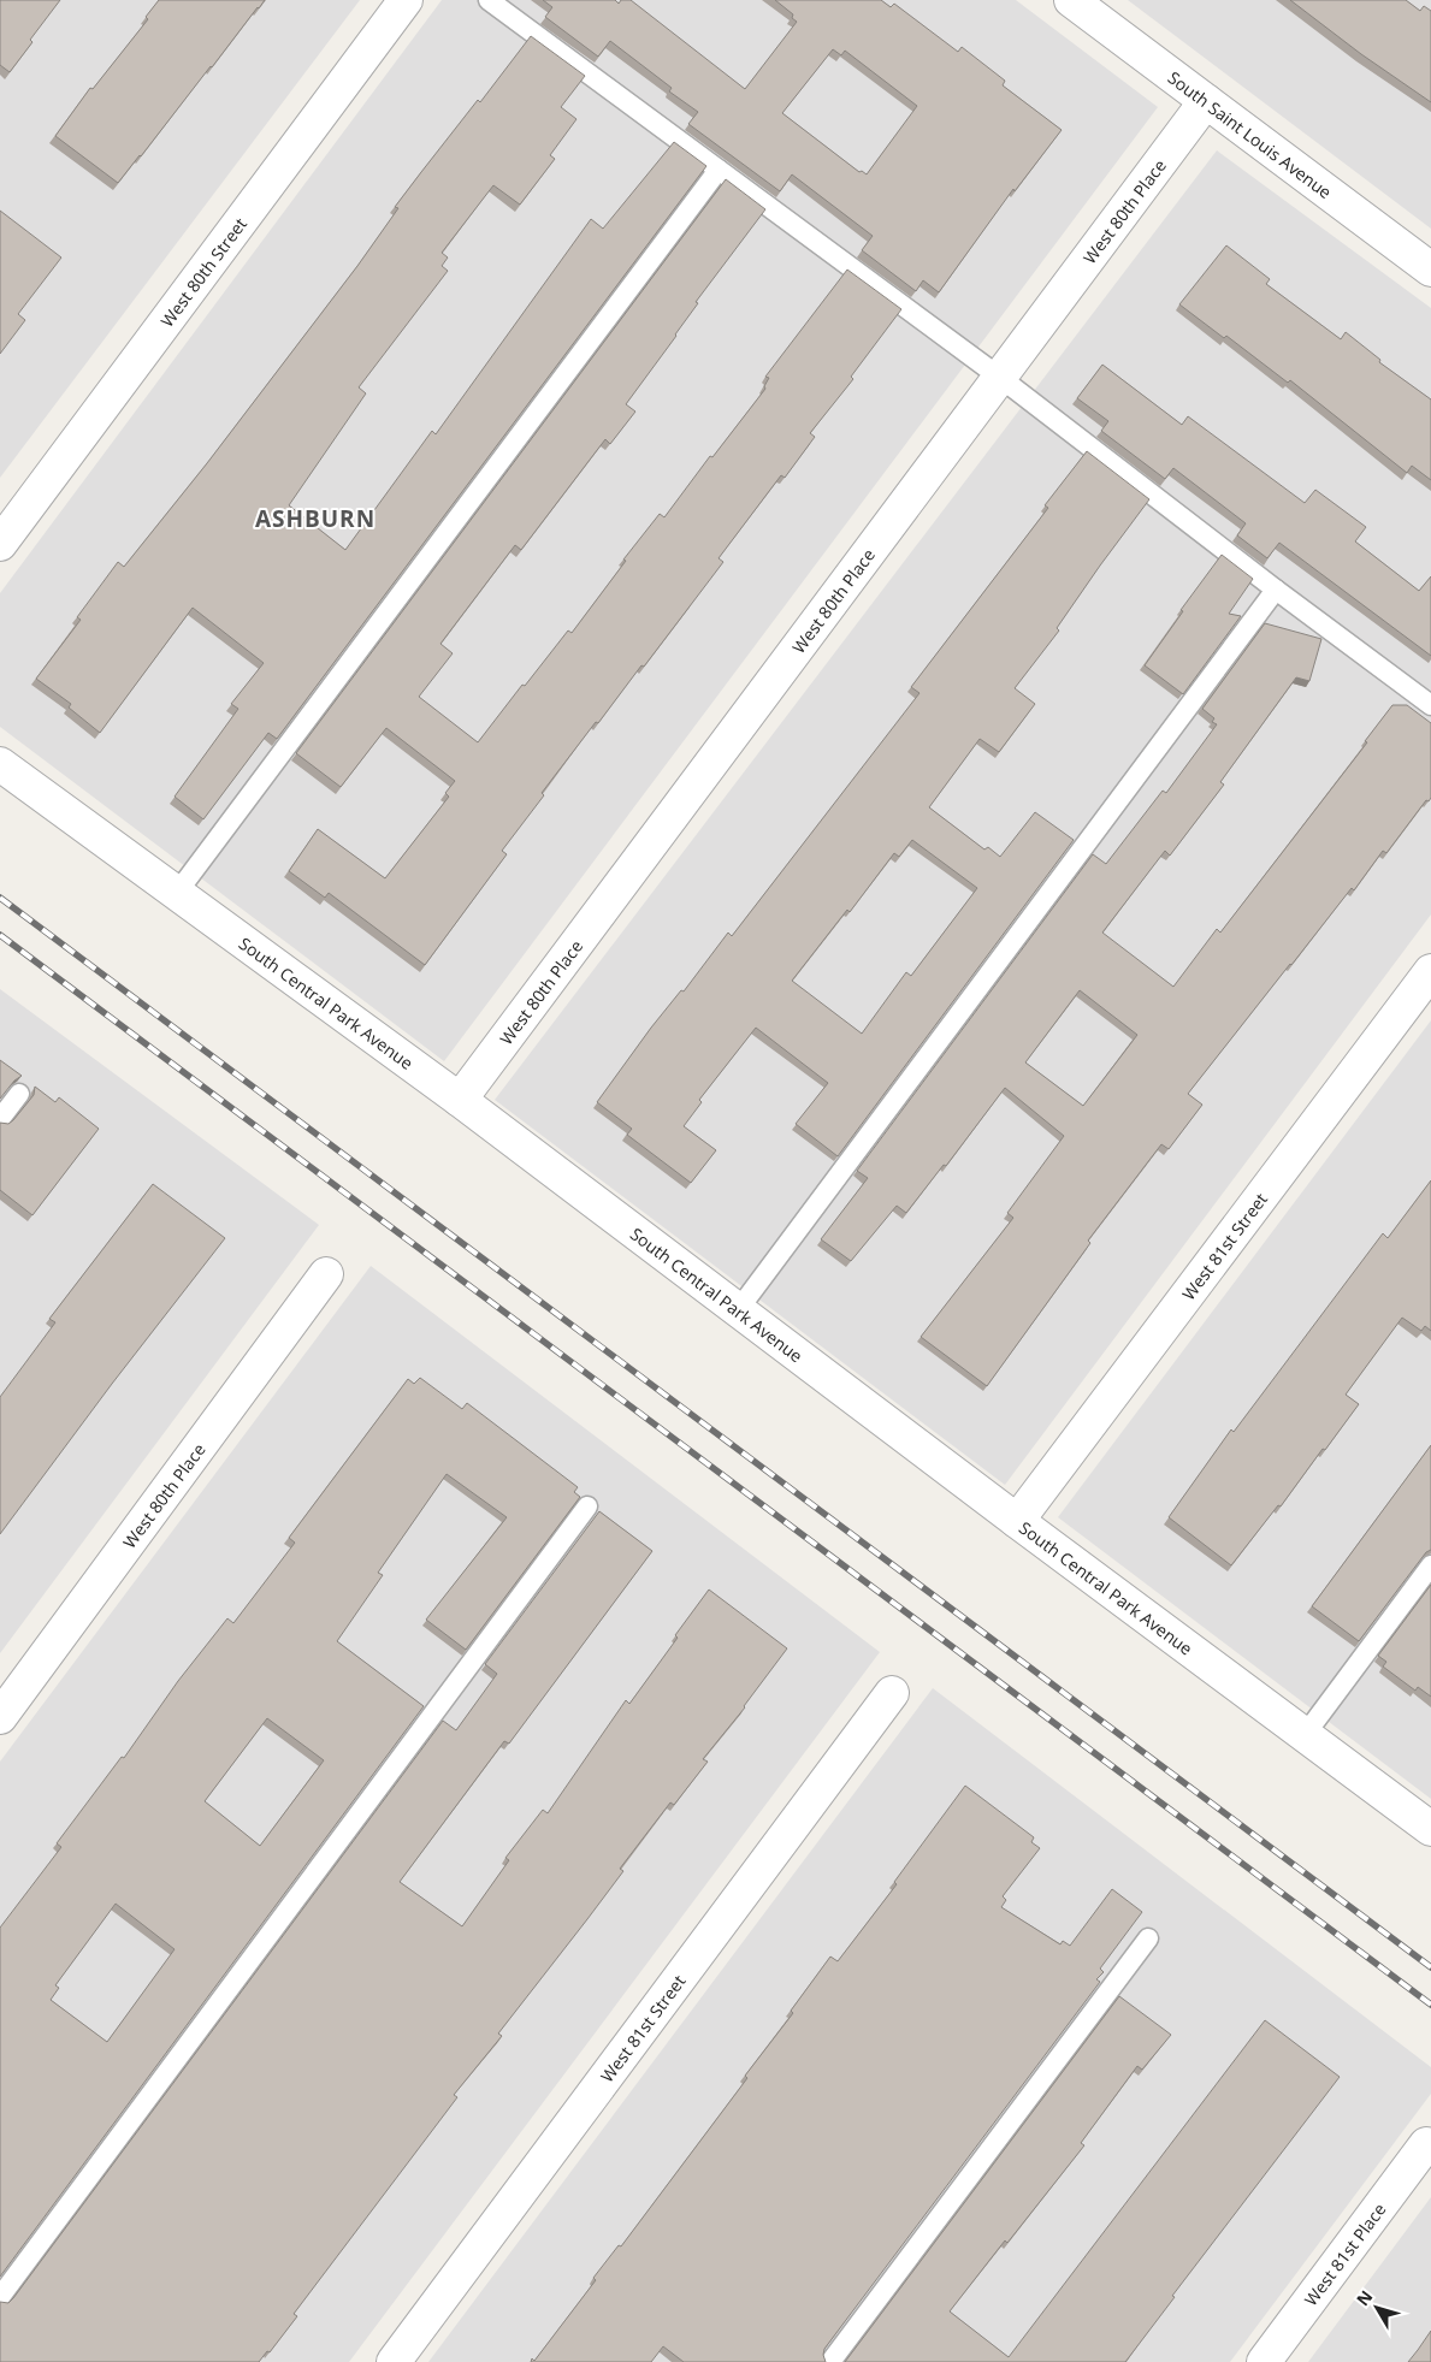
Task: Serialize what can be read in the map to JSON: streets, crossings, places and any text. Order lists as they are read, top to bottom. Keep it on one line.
{"streets":{"street":["South Saint Louis Avenue","West 80th Place","West 80th Street","South Central Park Avenue","West 81st Street","West 81st Place"]},"crossings":[["South Saint Louis Avenue","West 80th Place"],["West 80th Place","South Central Park Avenue"],["South Central Park Avenue","West 81st Street"]],"districts":["ASHBURN"],"north":"top left"}
